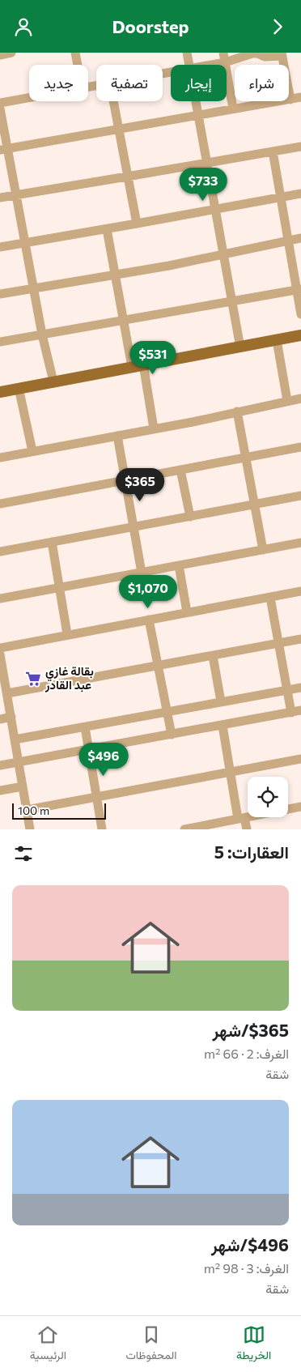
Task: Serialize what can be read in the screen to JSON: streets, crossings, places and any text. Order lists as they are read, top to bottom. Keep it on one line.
{"places":{"supermarket":["بقالة غازي عبد القادر"]},"scale_bar":"100 m","page":{"header":"Doorstep","chip":["شراء","إيجار","تصفية","جديد"],"price":["$733","$531","$365","$1,070","$496"],"scale":"100 m","heading":"العقارات: 5","list":[{"name":"$365/شهر","note":"الغرف: 2 · 66 m² · شقة"},{"name":"$496/شهر","note":"الغرف: 3 · 98 m² · شقة"}],"tabs":["الخريطة","المحفوظات","الرئيسية"]}}
